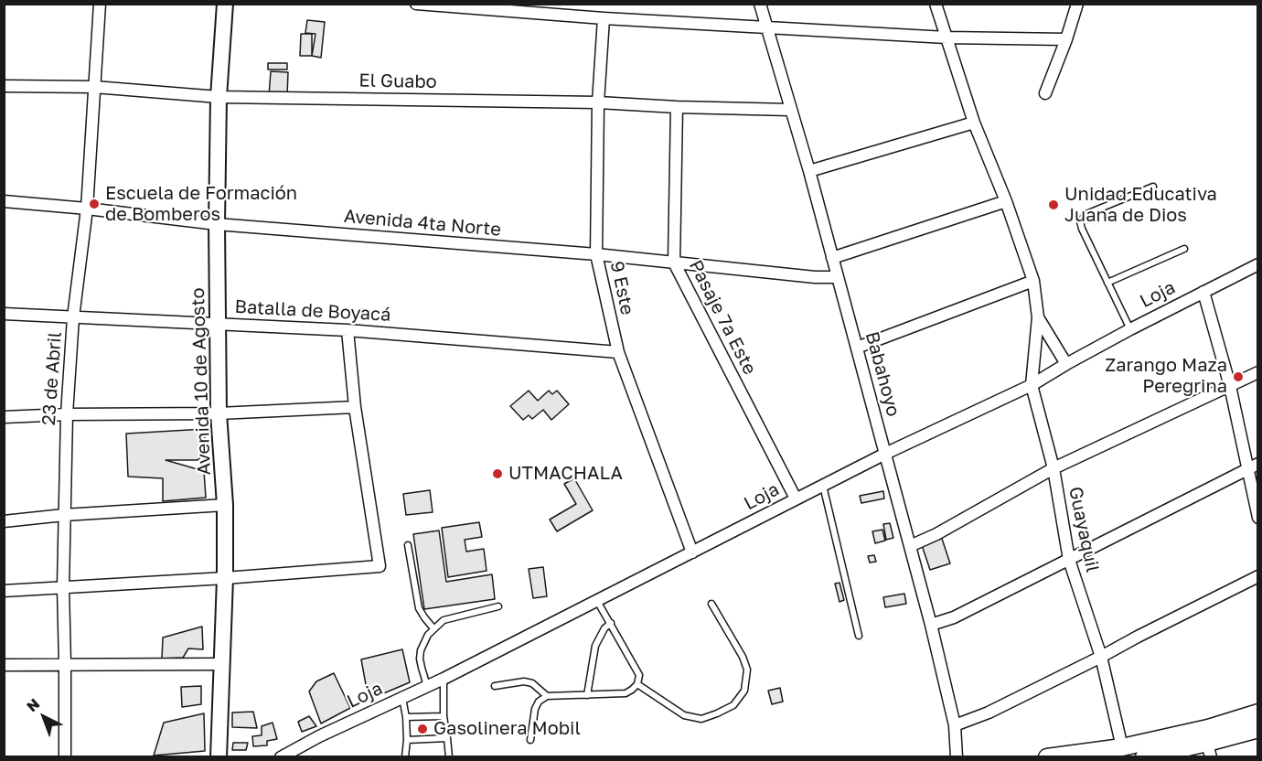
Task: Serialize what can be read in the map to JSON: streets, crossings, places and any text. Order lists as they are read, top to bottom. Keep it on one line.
{"streets":{"street":["El Guabo","Avenida 4ta Norte","9 Este","Loja","Batalla de Boyacá","Pasaje 7a Este","Babahoyo","23 de Abril","Avenida 10 de Agosto","Guayaquil"]},"crossings":[["El Guabo","9 Este"],["El Guabo","Pasaje 7a Este"],["El Guabo","Babahoyo"],["El Guabo","23 de Abril"],["El Guabo","Avenida 10 de Agosto"],["Avenida 4ta Norte","9 Este"],["Avenida 4ta Norte","Pasaje 7a Este"],["Avenida 4ta Norte","Babahoyo"],["Avenida 4ta Norte","23 de Abril"],["Avenida 4ta Norte","Avenida 10 de Agosto"],["9 Este","Loja"],["9 Este","Batalla de Boyacá"],["Loja","Pasaje 7a Este"],["Loja","Babahoyo"],["Loja","Guayaquil"],["Batalla de Boyacá","23 de Abril"],["Batalla de Boyacá","Avenida 10 de Agosto"]],"places":["Escuela de Formación de Bomberos","Unidad Educativa Juana de Dios","Zarango Maza Peregrina","UTMACHALA","Gasolinera Mobil"],"north":"top left"}
